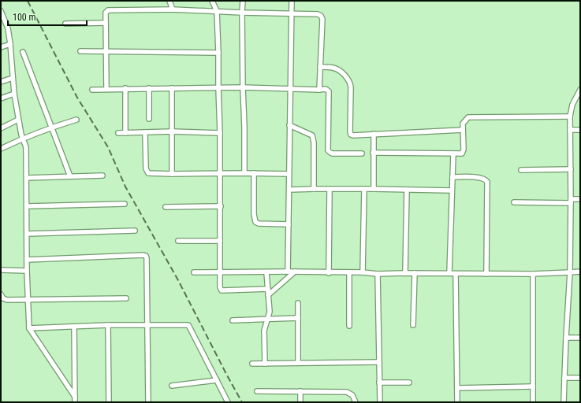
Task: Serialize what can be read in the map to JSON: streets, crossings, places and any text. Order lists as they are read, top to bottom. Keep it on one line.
{"scale_bar":"100 m"}
